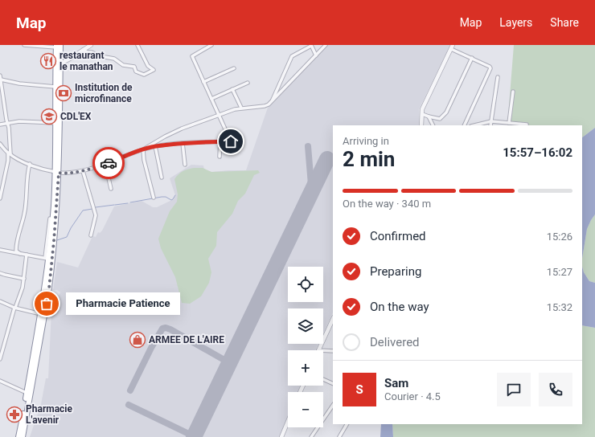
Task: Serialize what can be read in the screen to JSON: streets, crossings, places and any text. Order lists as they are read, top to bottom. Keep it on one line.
{"places":{"restaurant":["restaurant le manathan"],"bank":["Institution de microfinance"],"school or university":["CDL'EX"],"other":["Pharmacie Patience"],"shop":["ARMEE DE L'AIRE"],"pharmacy":["Pharmacie L'avenir"]},"page":{"header":"Map","nav":["Map","Layers","Share"],"heading":["2 min","Arriving in","15:57–16:02"],"panel":["Sam","Courier · 4.5"],"bar":"On the way · 340 m","list":[["Confirmed","15:26"],["Preparing","15:27"],["On the way","15:32"],"Delivered"],"map_buttons":["+","−"],"bubble":"Pharmacie Patience","round":"S"}}
